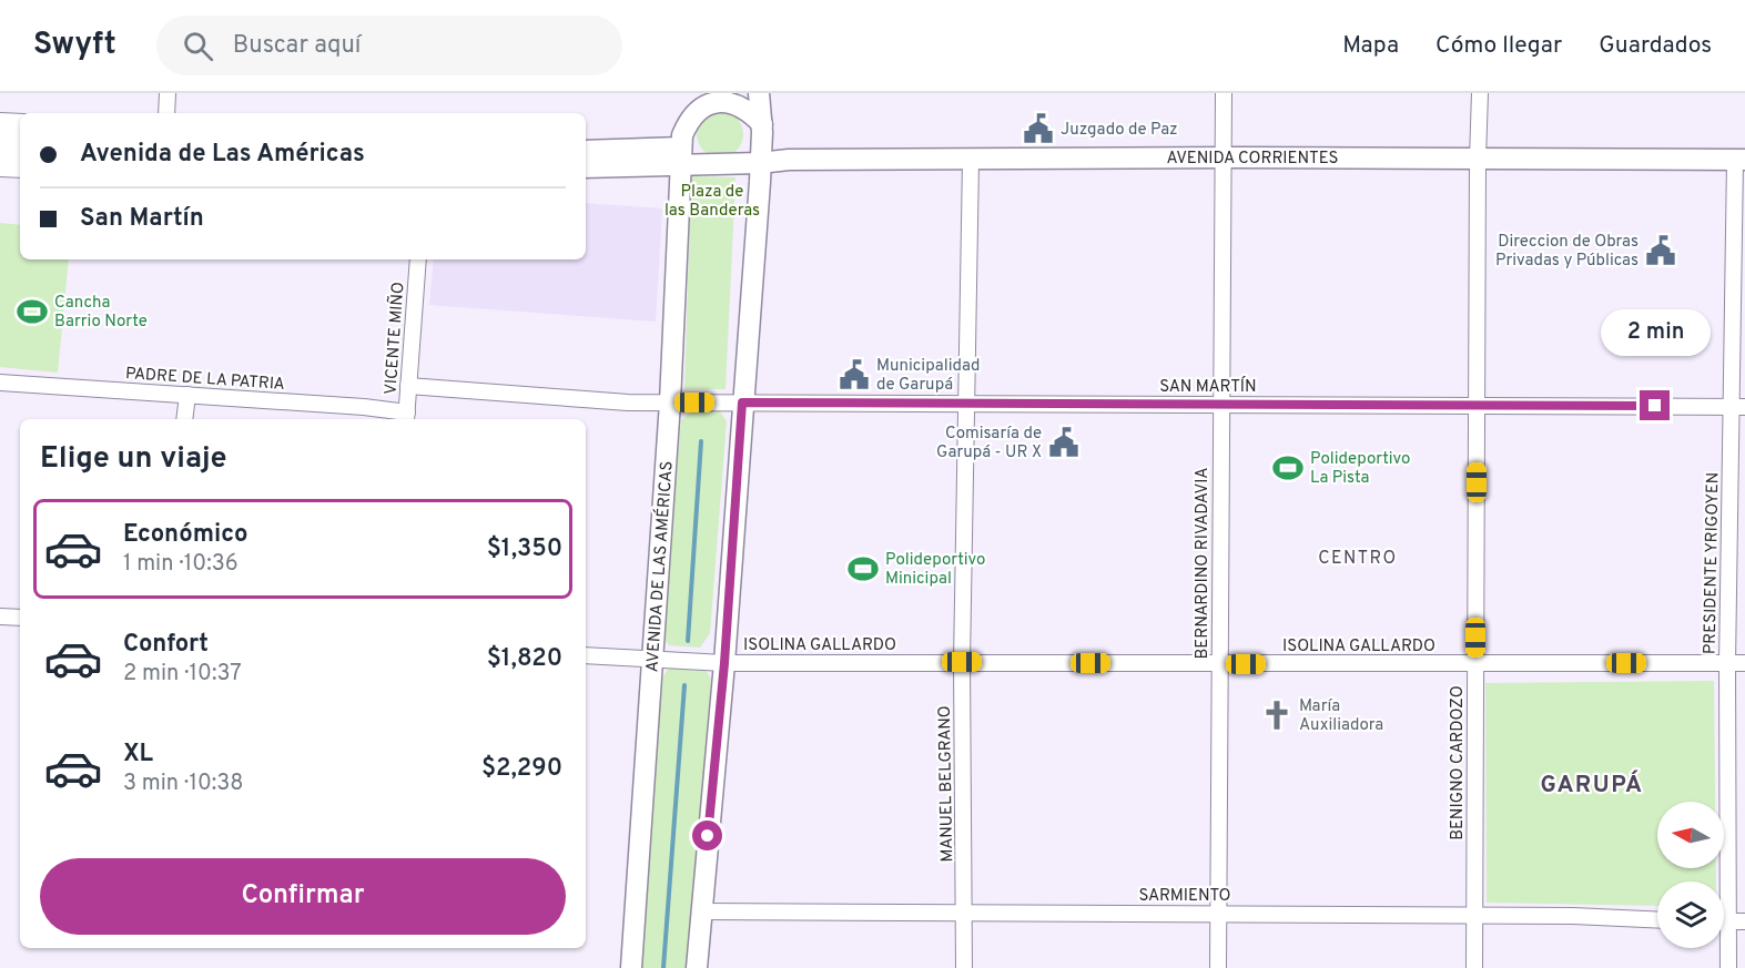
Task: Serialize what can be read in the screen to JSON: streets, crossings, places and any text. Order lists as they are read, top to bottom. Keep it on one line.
{"streets":{"main road":["AVENIDA CORRIENTES","AVENIDA DE LAS AMÉRICAS"],"street":["VICENTE MIÑO","PADRE DE LA PATRIA","SAN MARTÍN","BERNARDINO RIVADAVIA","PRESIDENTE YRIGOYEN","ISOLINA GALLARDO","BENIGNO CARDOZO","MANUEL BELGRANO","SARMIENTO"]},"crossings":[["AVENIDA CORRIENTES","BERNARDINO RIVADAVIA"],["AVENIDA CORRIENTES","PRESIDENTE YRIGOYEN"],["AVENIDA CORRIENTES","AVENIDA DE LAS AMÉRICAS"],["AVENIDA CORRIENTES","BENIGNO CARDOZO"],["AVENIDA CORRIENTES","MANUEL BELGRANO"],["VICENTE MIÑO","PADRE DE LA PATRIA"],["SAN MARTÍN","BERNARDINO RIVADAVIA"],["SAN MARTÍN","PRESIDENTE YRIGOYEN"],["SAN MARTÍN","AVENIDA DE LAS AMÉRICAS"],["SAN MARTÍN","BENIGNO CARDOZO"],["SAN MARTÍN","MANUEL BELGRANO"],["BERNARDINO RIVADAVIA","ISOLINA GALLARDO"],["BERNARDINO RIVADAVIA","SARMIENTO"],["PRESIDENTE YRIGOYEN","ISOLINA GALLARDO"],["AVENIDA DE LAS AMÉRICAS","ISOLINA GALLARDO"],["ISOLINA GALLARDO","BENIGNO CARDOZO"],["ISOLINA GALLARDO","MANUEL BELGRANO"],["BENIGNO CARDOZO","SARMIENTO"],["MANUEL BELGRANO","SARMIENTO"]],"districts":["CENTRO","GARUPÁ"],"parks":["Plaza de las Banderas"],"places":{"public building":["Juzgado de Paz","Direccion de Obras Privadas y Públicas","Municipalidad de Garupá","Comisaría de Garupá - UR X"],"sports":["Cancha Barrio Norte","Polideportivo La Pista","Polideportivo Minicipal"],"church":["María Auxiliadora"]},"north":"left","page":{"header":"Swyft","search":"Buscar aquí","nav":["Mapa","Cómo llegar","Guardados"],"banner":["Avenida de Las Américas","San Martín"],"bubble":"2 min","heading":"Elige un viaje","list":[{"name":"Económico","note":"1 min · 10:36","value":"$1,350"},{"name":"Confort","note":"2 min · 10:37","value":"$1,820"},{"name":"XL","note":"3 min · 10:38","value":"$2,290"}],"buttons":"Confirmar"}}
